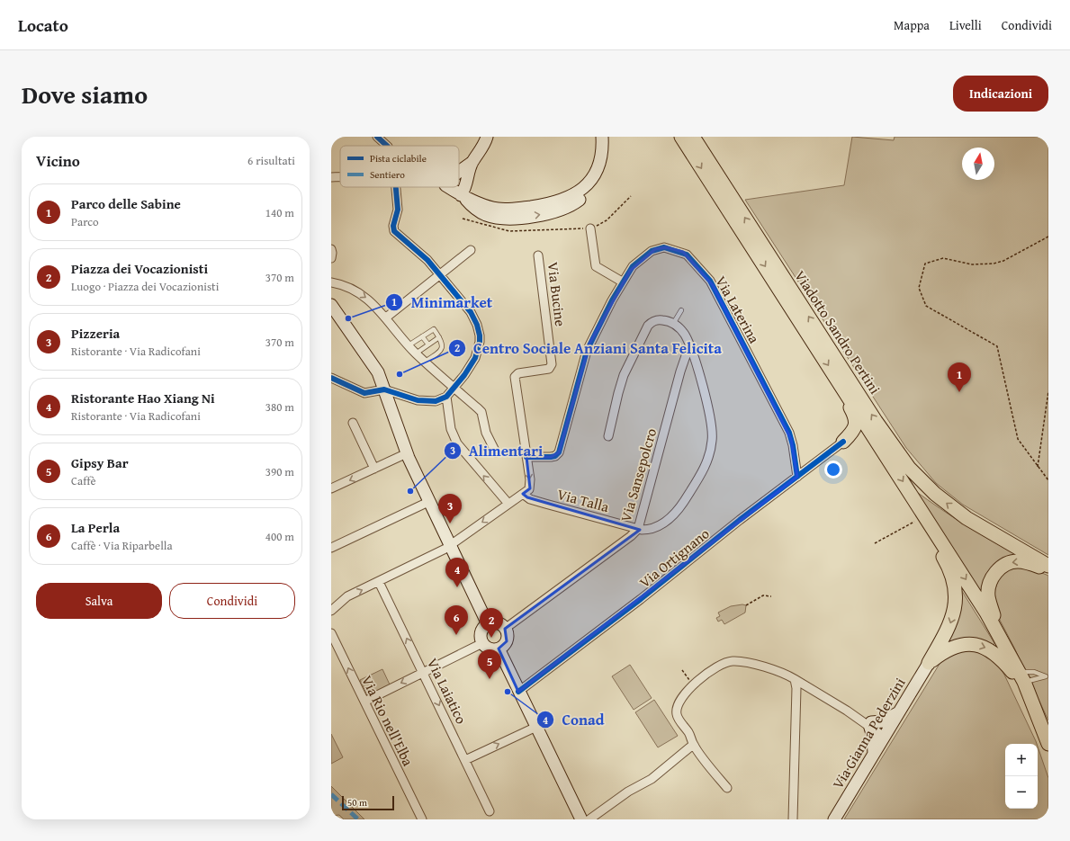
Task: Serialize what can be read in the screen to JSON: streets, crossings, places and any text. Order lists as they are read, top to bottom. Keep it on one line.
{"streets":{"main road":["Viadotto Sandro Pertini"],"street":["Via Bucine","Via Laterina","Via Sansepolcro","Via Talla","Via Ortignano","Via Laiatico","Via Rio nell'Elba","Via Gianna Pederzini"]},"crossings":[["Via Bucine","Via Laterina"],["Via Laterina","Via Ortignano"],["Via Sansepolcro","Via Talla"]],"one_way":["Via Rio nell'Elba"],"places":["Minimarket","Centro Sociale Anziani Santa Felicita","Alimentari","Conad"],"legend":["Pista ciclabile","Sentiero"],"scale_bar":"50 m","north":"top","page":{"header":"Locato","nav":["Mappa","Livelli","Condividi"],"title":"Dove siamo","buttons":["Indicazioni",["Salva","Condividi"]],"heading":["Vicino","6 risultati"],"list":[{"mark":"1","name":"Parco delle Sabine","note":"Parco","value":"140 m"},{"mark":"2","name":"Piazza dei Vocazionisti","note":"Luogo · Piazza dei Vocazionisti","value":"370 m"},{"mark":"3","name":"Pizzeria","note":"Ristorante · Via Radicofani","value":"370 m"},{"mark":"4","name":"Ristorante Hao Xiang Ni","note":"Ristorante · Via Radicofani","value":"380 m"},{"mark":"5","name":"Gipsy Bar","note":"Caffè","value":"390 m"},{"mark":"6","name":"La Perla","note":"Caffè · Via Riparbella","value":"400 m"}],"pins":["1","3","4","6","2","5"],"map_buttons":["+","−"],"scale":"50 m"}}
